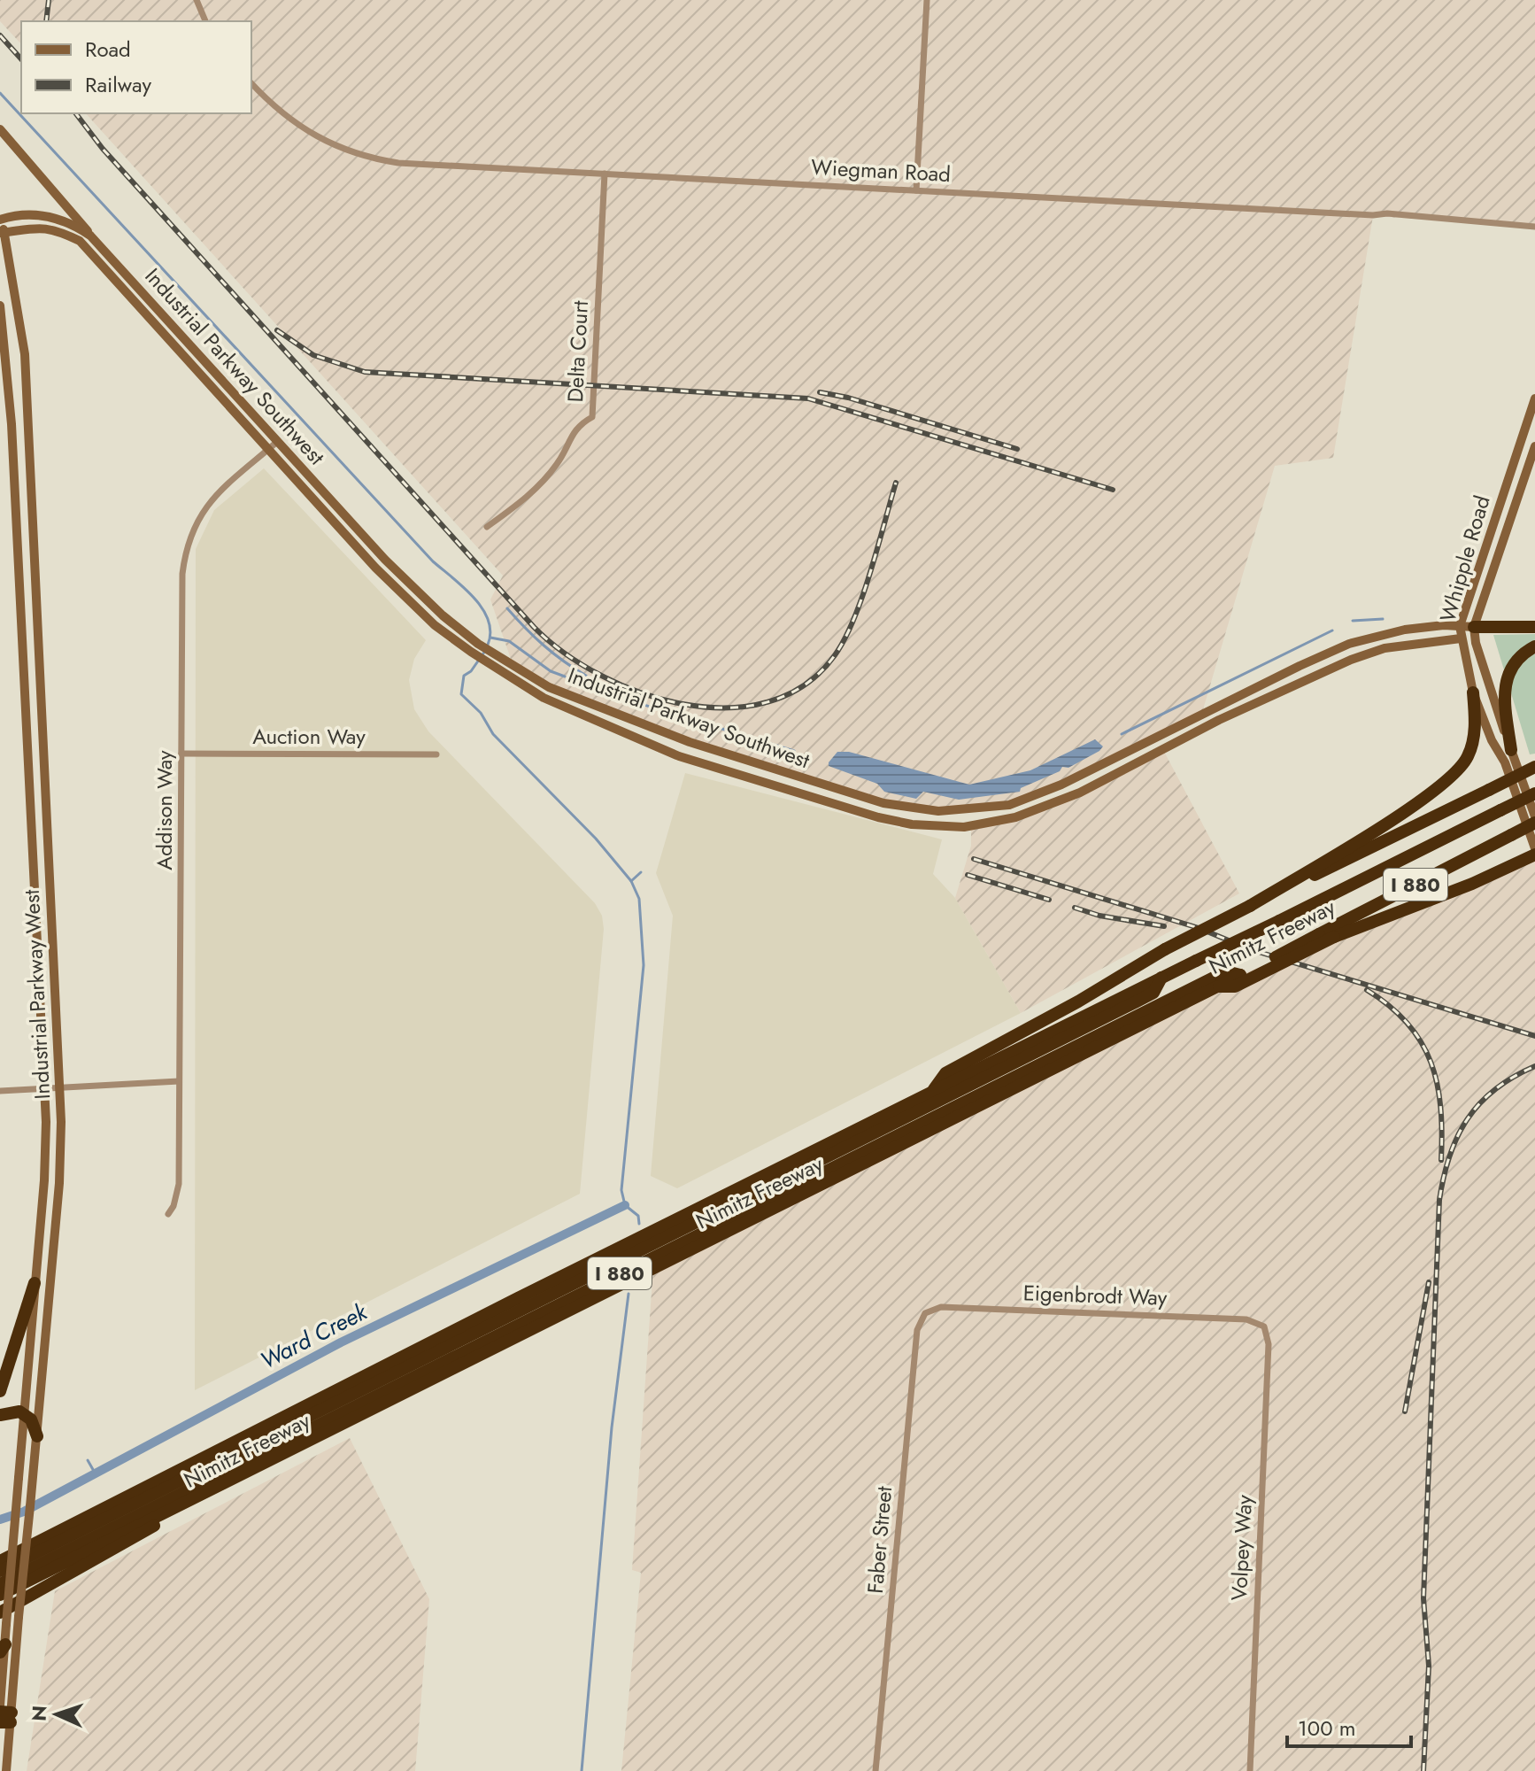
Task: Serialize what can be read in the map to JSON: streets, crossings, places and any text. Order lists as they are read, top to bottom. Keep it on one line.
{"streets":{"highway":["I 880","Nimitz Freeway"],"main road":["Industrial Parkway Southwest","Whipple Road","Industrial Parkway West"],"street":["Wiegman Road","Delta Court","Auction Way","Addison Way","Eigenbrodt Way","Faber Street","Volpey Way"]},"crossings":[["Wiegman Road","Delta Court"],["Industrial Parkway Southwest","Whipple Road"],["Industrial Parkway Southwest","Addison Way"],["Industrial Parkway Southwest","Industrial Parkway West"],["Auction Way","Addison Way"],["I 880","Nimitz Freeway"],["Eigenbrodt Way","Faber Street"],["Eigenbrodt Way","Volpey Way"]],"water":["Ward Creek"],"legend":["Road","Railway"],"scale_bar":"100 m","north":"left"}
